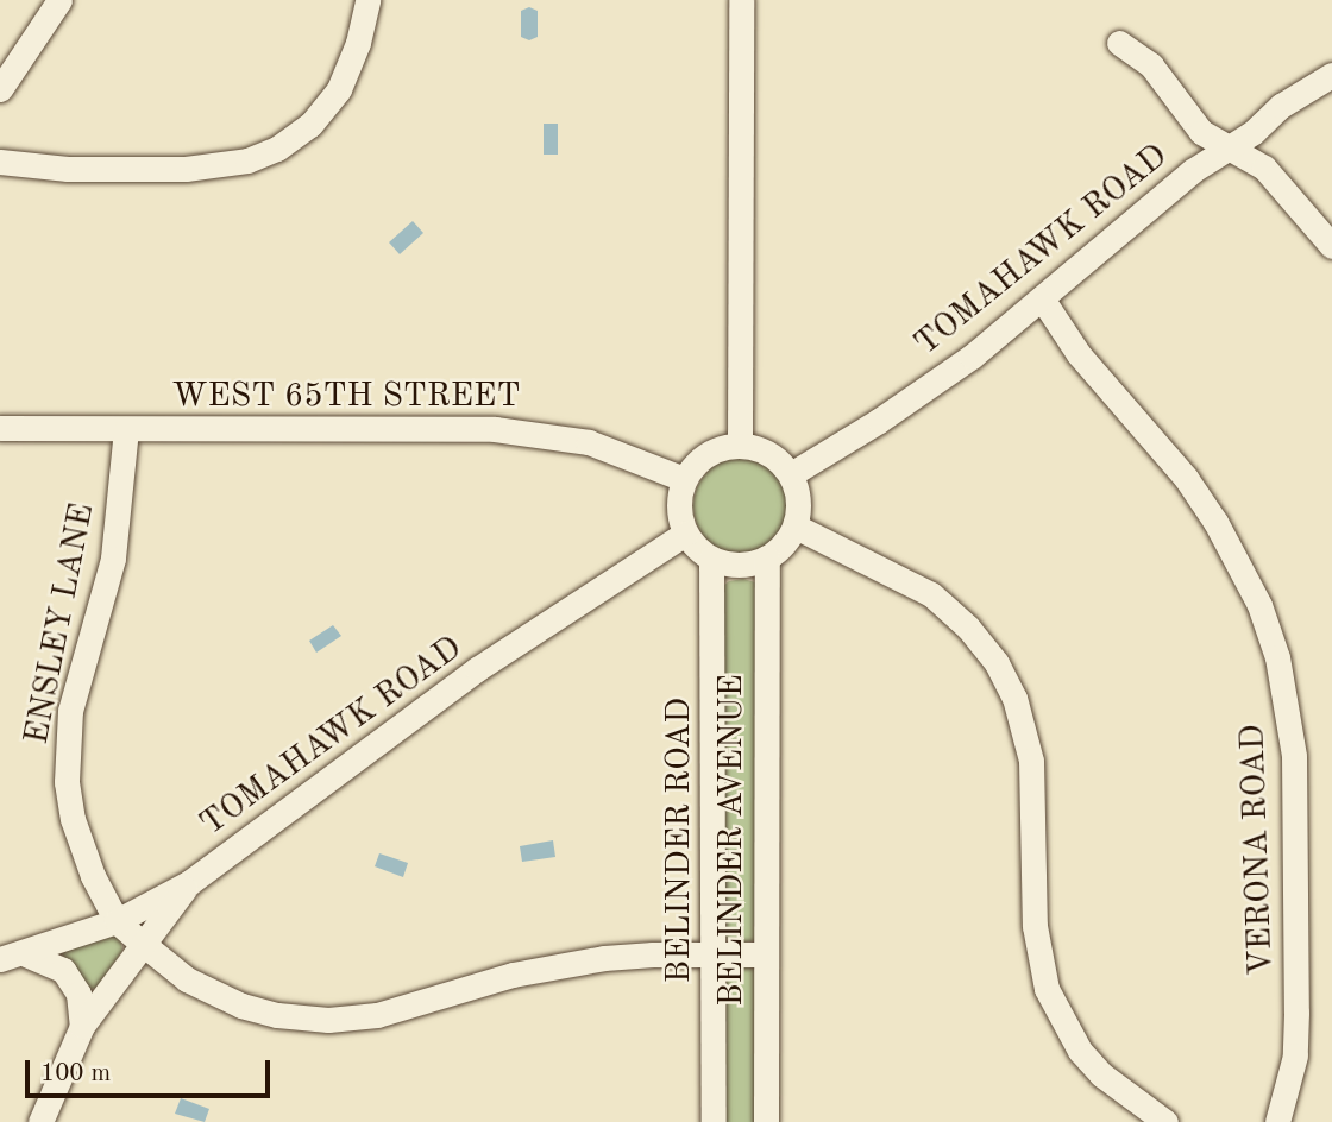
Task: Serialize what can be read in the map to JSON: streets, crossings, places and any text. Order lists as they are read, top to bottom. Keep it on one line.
{"streets":{"street":["TOMAHAWK ROAD","WEST 65TH STREET","ENSLEY LANE","BELINDER ROAD","BELINDER AVENUE","VERONA ROAD"]},"crossings":[["TOMAHAWK ROAD","WEST 65TH STREET"],["TOMAHAWK ROAD","ENSLEY LANE"],["TOMAHAWK ROAD","BELINDER ROAD"],["TOMAHAWK ROAD","BELINDER AVENUE"],["TOMAHAWK ROAD","VERONA ROAD"],["WEST 65TH STREET","ENSLEY LANE"],["WEST 65TH STREET","BELINDER ROAD"],["WEST 65TH STREET","BELINDER AVENUE"],["BELINDER ROAD","BELINDER AVENUE"]],"scale_bar":"100 m"}
